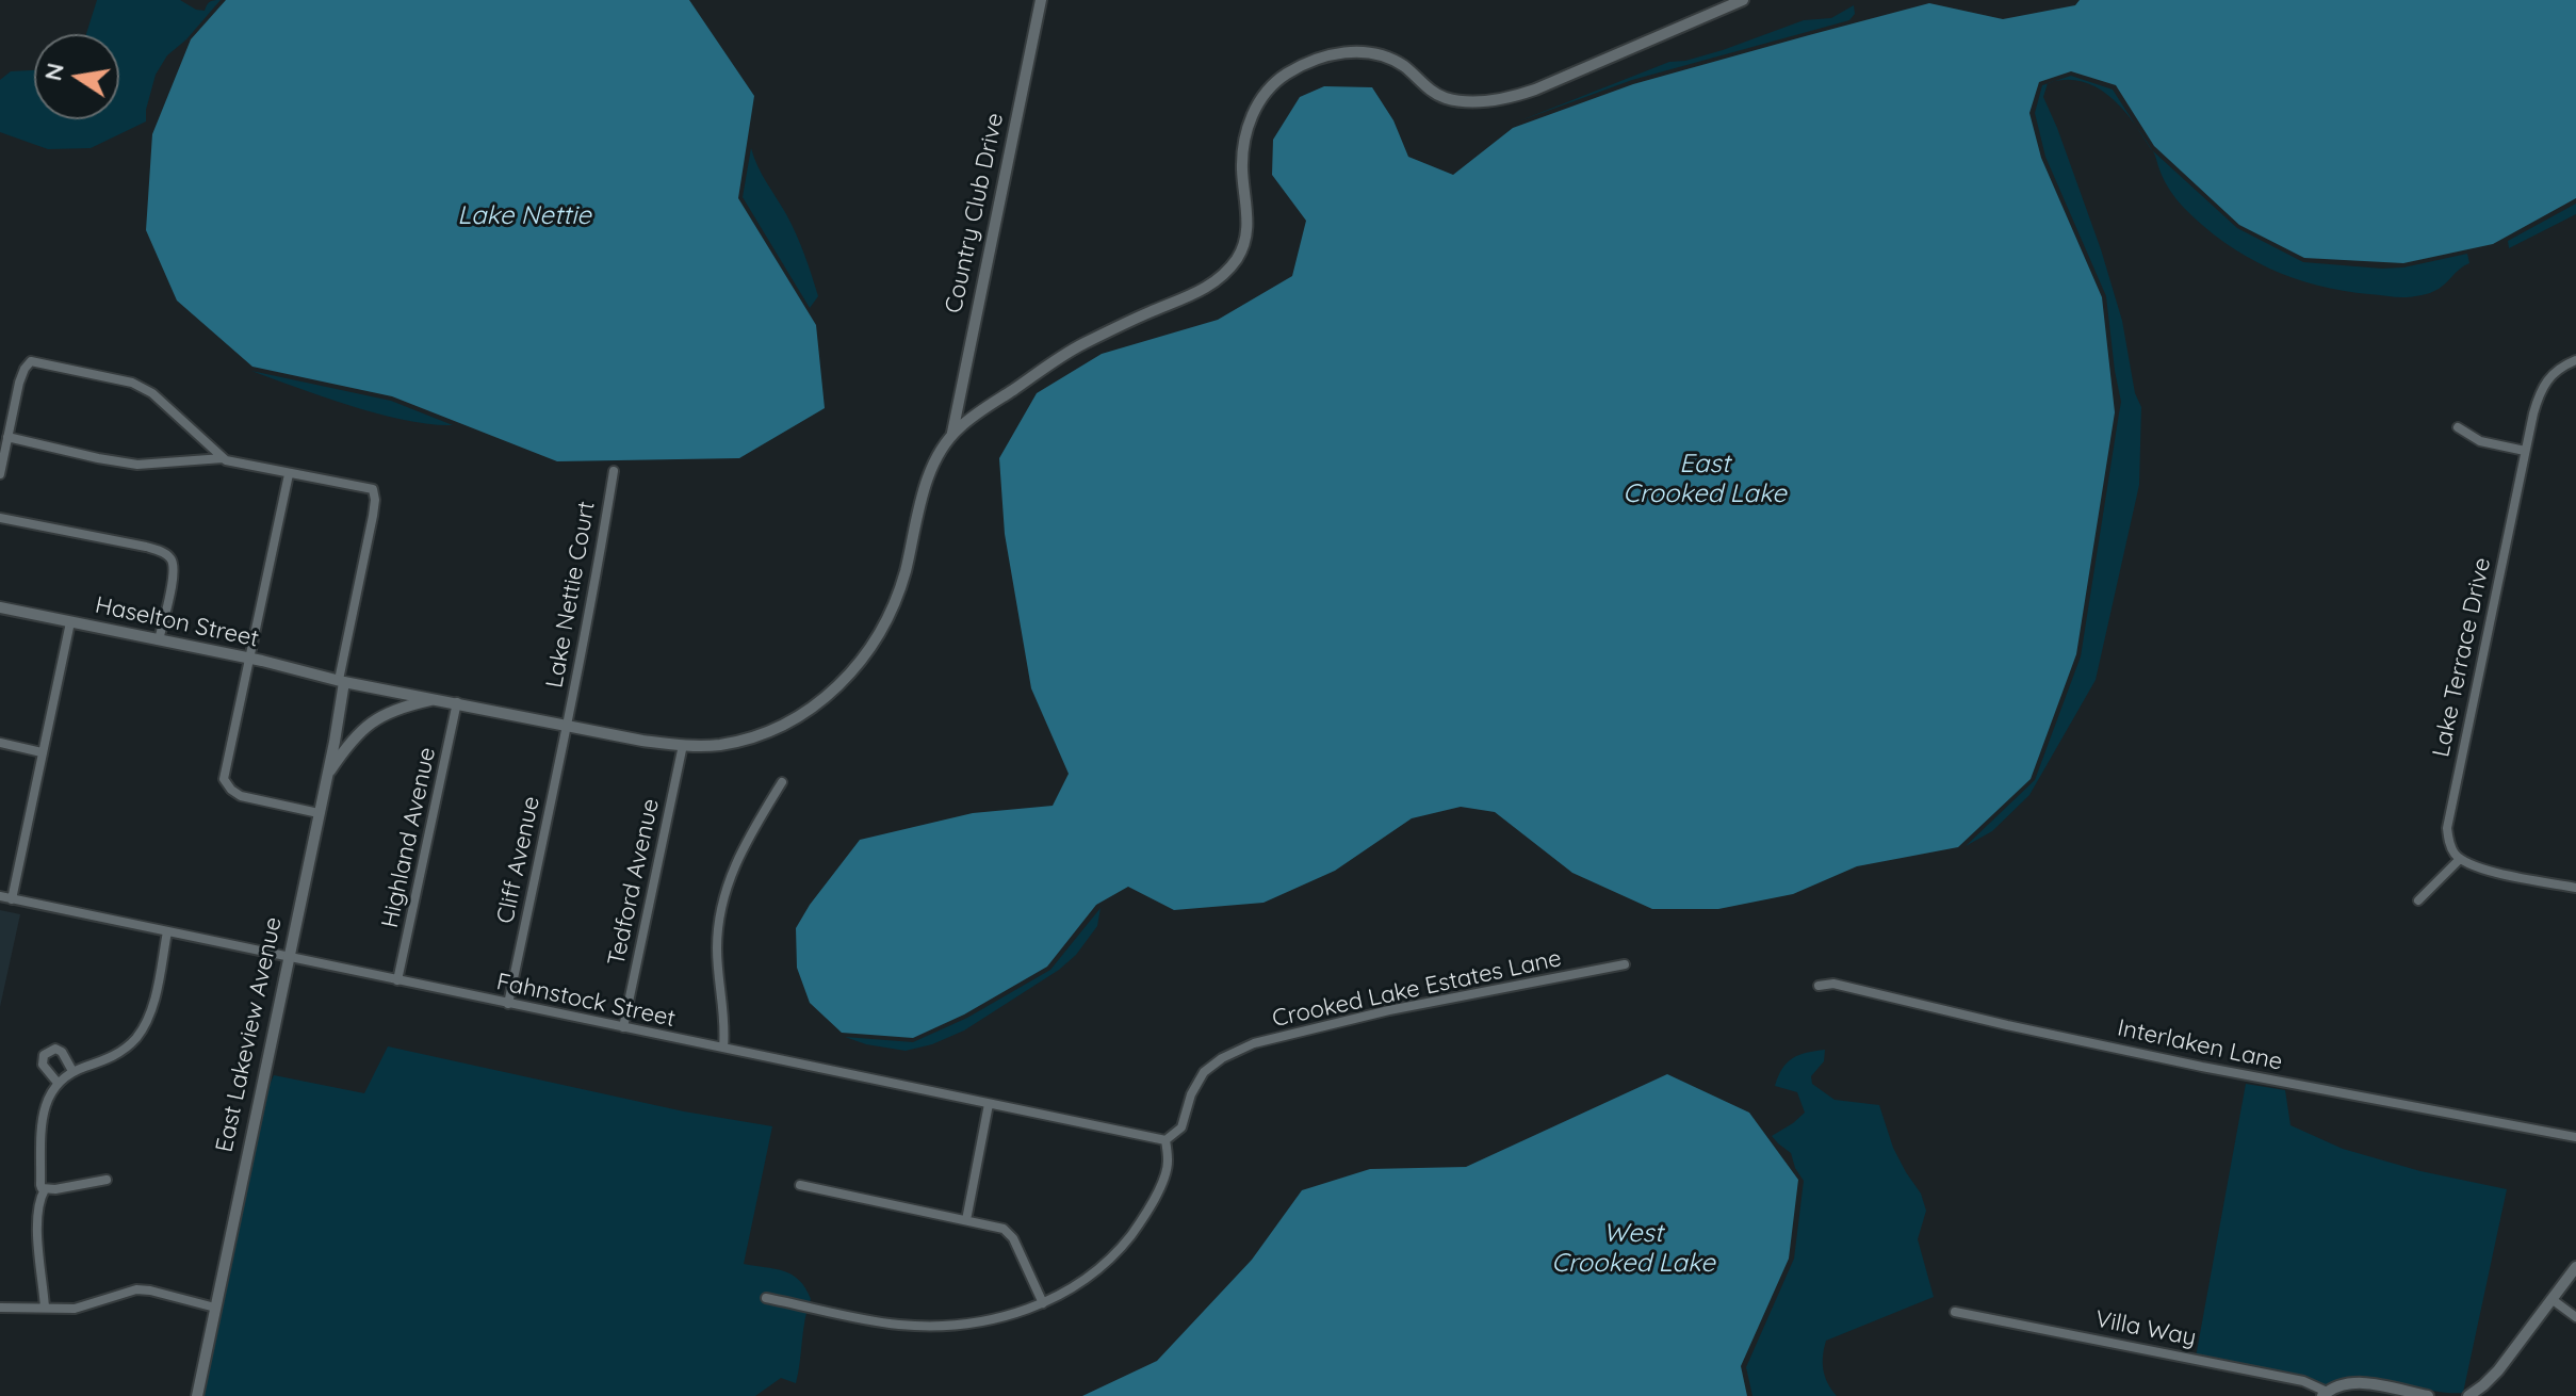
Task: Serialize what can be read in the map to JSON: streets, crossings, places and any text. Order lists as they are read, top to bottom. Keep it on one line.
{"streets":{"street":["Country Club Drive","Lake Nettie Court","Haselton Street","Lake Terrace Drive","Highland Avenue","Cliff Avenue","Tedford Avenue","Crooked Lake Estates Lane","Fahnstock Street","East Lakeview Avenue","Interlaken Lane","Villa Way"]},"crossings":[["Country Club Drive","Haselton Street"],["Lake Nettie Court","Haselton Street"],["Lake Nettie Court","Cliff Avenue"],["Haselton Street","Highland Avenue"],["Haselton Street","Cliff Avenue"],["Haselton Street","Tedford Avenue"],["Haselton Street","East Lakeview Avenue"],["Highland Avenue","Fahnstock Street"],["Cliff Avenue","Fahnstock Street"],["Tedford Avenue","Fahnstock Street"],["Crooked Lake Estates Lane","Fahnstock Street"],["Fahnstock Street","East Lakeview Avenue"]],"water":["Lake Nettie","East Crooked Lake","West Crooked Lake"],"north":"left"}
